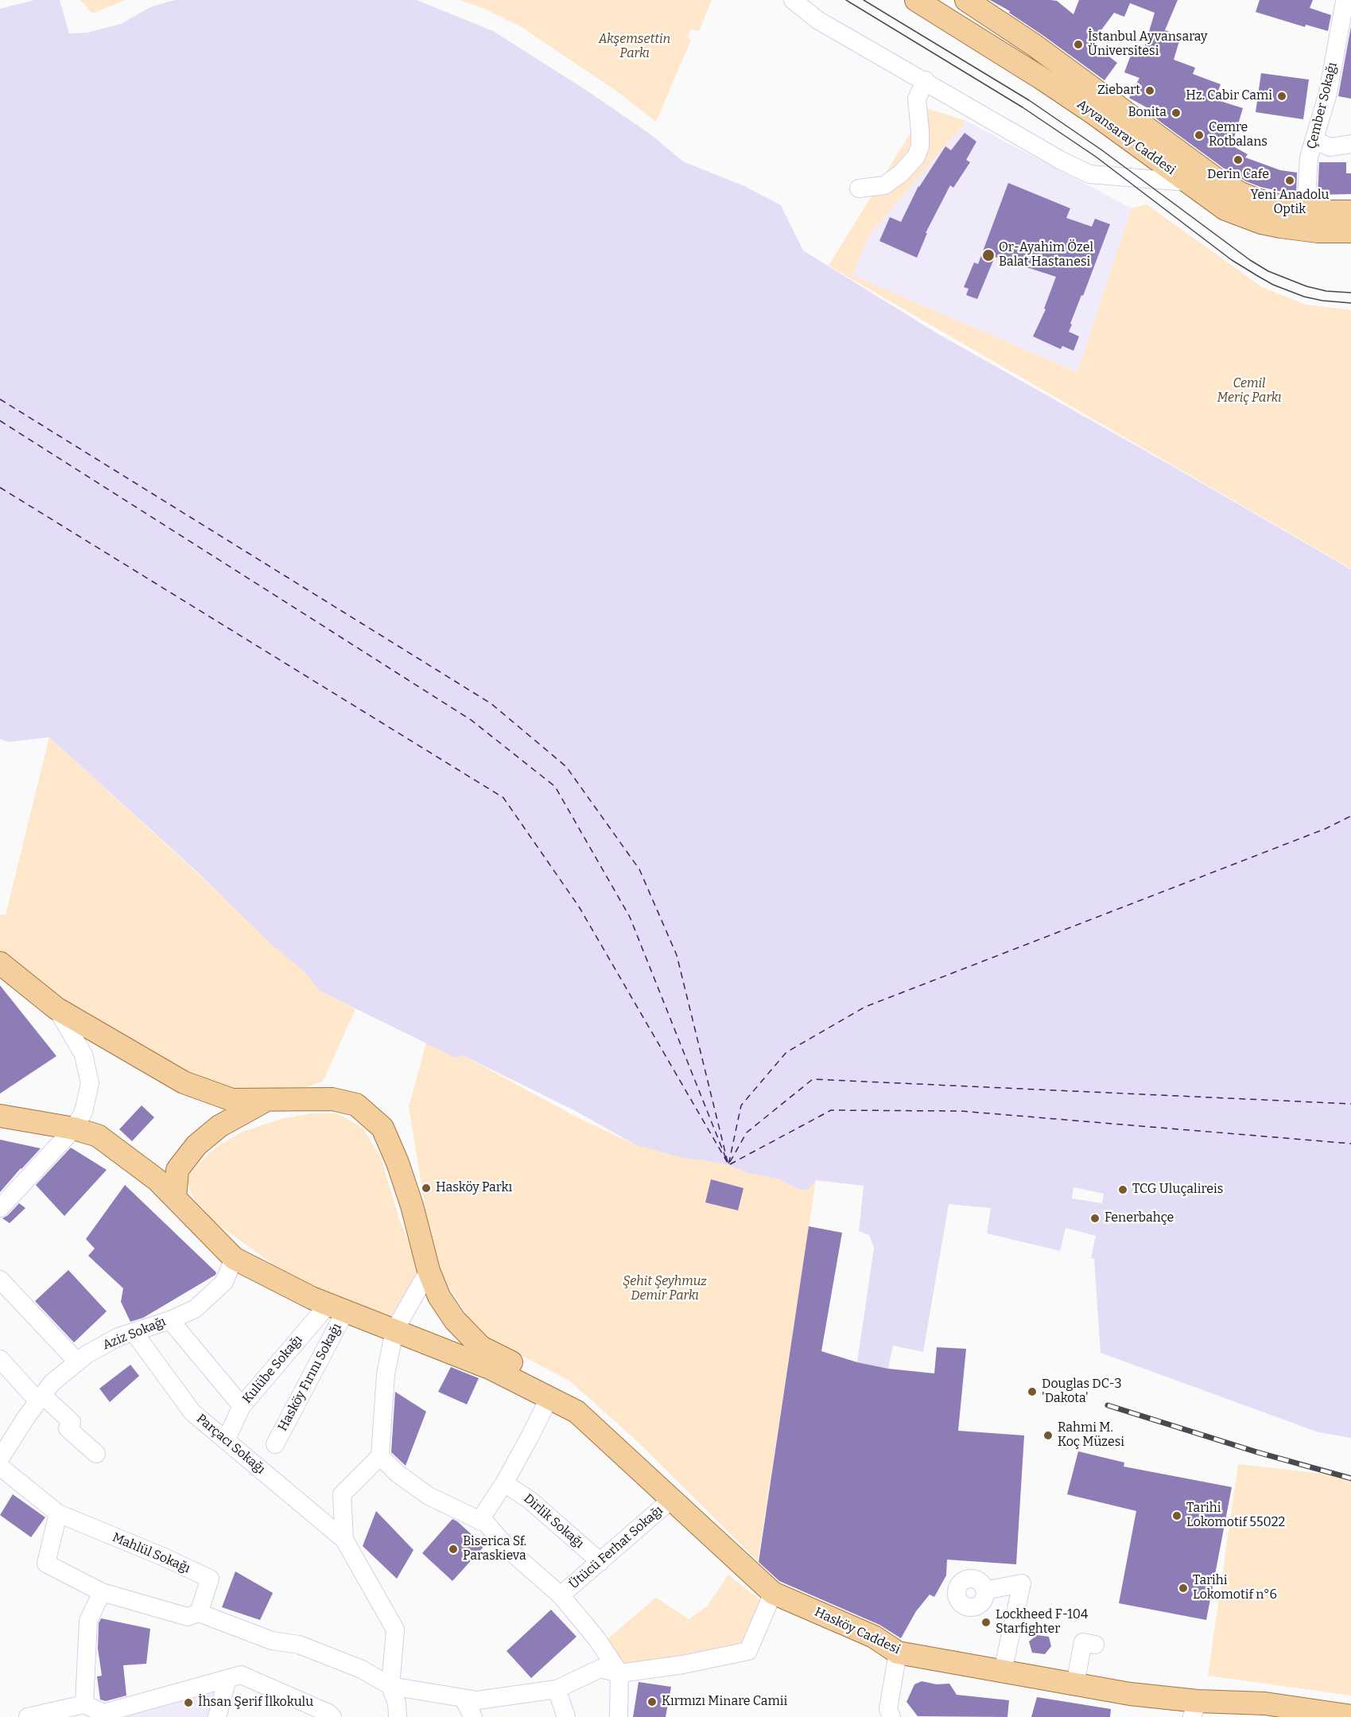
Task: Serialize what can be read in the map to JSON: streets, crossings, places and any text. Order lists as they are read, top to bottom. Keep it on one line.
{"streets":{"main road":["Ayvansaray Caddesi","Hasköy Caddesi"],"street":["Çember Sokağı","Aziz Sokağı","Kulübe Sokağı","Hasköy Fırını Sokağı","Parçacı Sokağı","Dirlik Sokağı","Ütücü Ferhat Sokağı","Mahlül Sokağı"]},"crossings":[["Çember Sokağı","Ayvansaray Caddesi"],["Aziz Sokağı","Parçacı Sokağı"],["Kulübe Sokağı","Hasköy Fırını Sokağı"],["Kulübe Sokağı","Parçacı Sokağı"],["Dirlik Sokağı","Ütücü Ferhat Sokağı"],["Ütücü Ferhat Sokağı","Hasköy Caddesi"]],"parks":["Akşemsettin Parkı","Cemil Meriç Parkı","Şehit Şeyhmuz Demir Parkı"],"places":["İstanbul Ayvansaray Üniversitesi","Ziebart","Hz. Cabir Cami","Bonita","Cemre Rotbalans","Derin Cafe","Yeni Anadolu Optik","Or-Ayahim Özel Balat Hastanesi","Hasköy Parkı","TCG Uluçalireis","Fenerbahçe","Douglas DC-3 'Dakota'","Rahmi M. Koç Müzesi","Tarihi Lokomotif 55022","Biserica Sf. Paraskieva","Tarihi Lokomotif n°6","Lockheed F-104 Starfighter","Kırmızı Minare Camii","İhsan Şerif İlkokulu"]}
